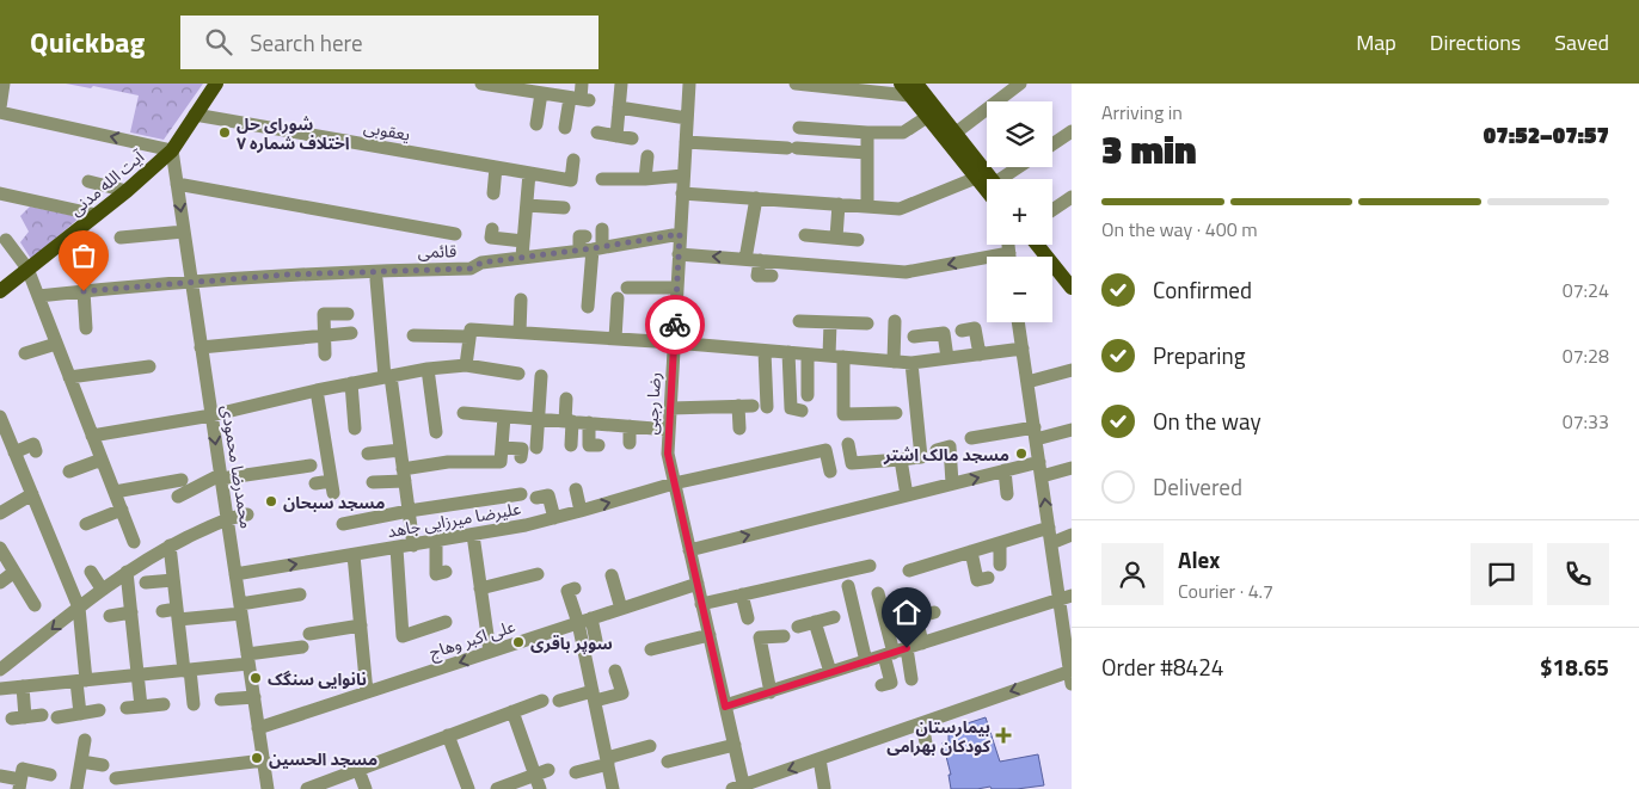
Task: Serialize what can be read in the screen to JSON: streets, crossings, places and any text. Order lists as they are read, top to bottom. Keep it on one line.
{"streets":{"main road":["آیت الله مدنی"],"street":["یعقوبی","قائمی","رضا رجبی","محمدرضا محمودی","علیرضا میرزایی جاهد","علی اکبر وهاج"]},"crossings":[["یعقوبی","آیت الله مدنی"],["آیت الله مدنی","محمدرضا محمودی"],["قائمی","رضا رجبی"],["قائمی","محمدرضا محمودی"],["رضا رجبی","علیرضا میرزایی جاهد"],["رضا رجبی","علی اکبر وهاج"],["محمدرضا محمودی","علیرضا میرزایی جاهد"],["محمدرضا محمودی","علی اکبر وهاج"]],"places":{"other":["شورای حل اختلاف شماره ۷","مسجد مالک اشتر","مسجد سبحان","سوپر باقری","نانوایی سنگک","مسجد الحسین"],"health":["بیمارستان کودکان بهرامی"]},"page":{"header":"Quickbag","search":"Search here","nav":["Map","Directions","Saved"],"heading":["3 min","Arriving in","07:52–07:57"],"panel":["Alex","Courier · 4.7","Order #8424","$18.65"],"map_buttons":["+","−"],"bar":"On the way · 400 m","list":[["Confirmed","07:24"],["Preparing","07:28"],["On the way","07:33"],"Delivered"]}}
